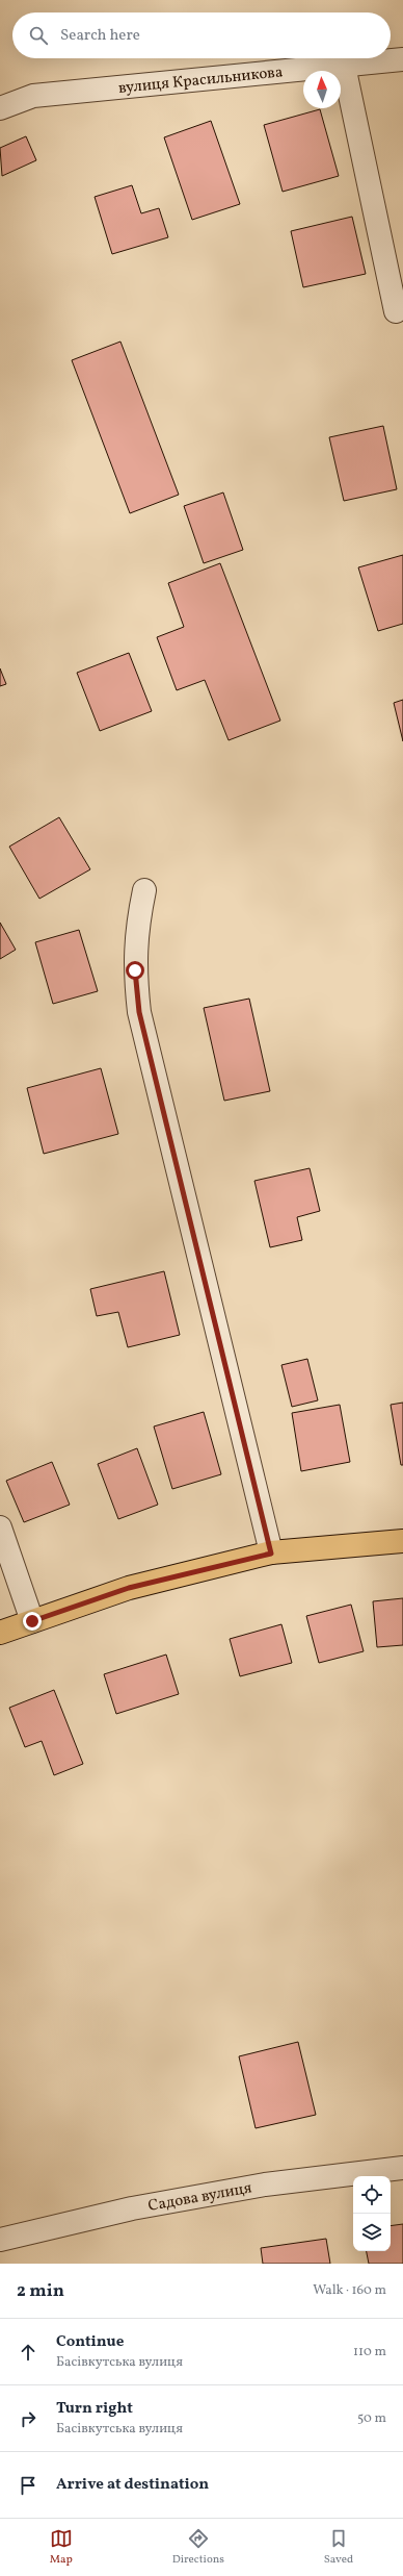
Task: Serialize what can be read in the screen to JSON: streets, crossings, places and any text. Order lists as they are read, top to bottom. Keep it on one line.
{"streets":{"street":["вулиця Красильникова","Садова вулиця"]},"north":"top","page":{"search":"Search here","heading":["2 min","Walk · 160 m"],"list":[["Continue","Басівкутська вулиця","110 m"],["Turn right","Басівкутська вулиця","50 m"],"Arrive at destination"],"nav":["Map","Directions","Saved"]}}
